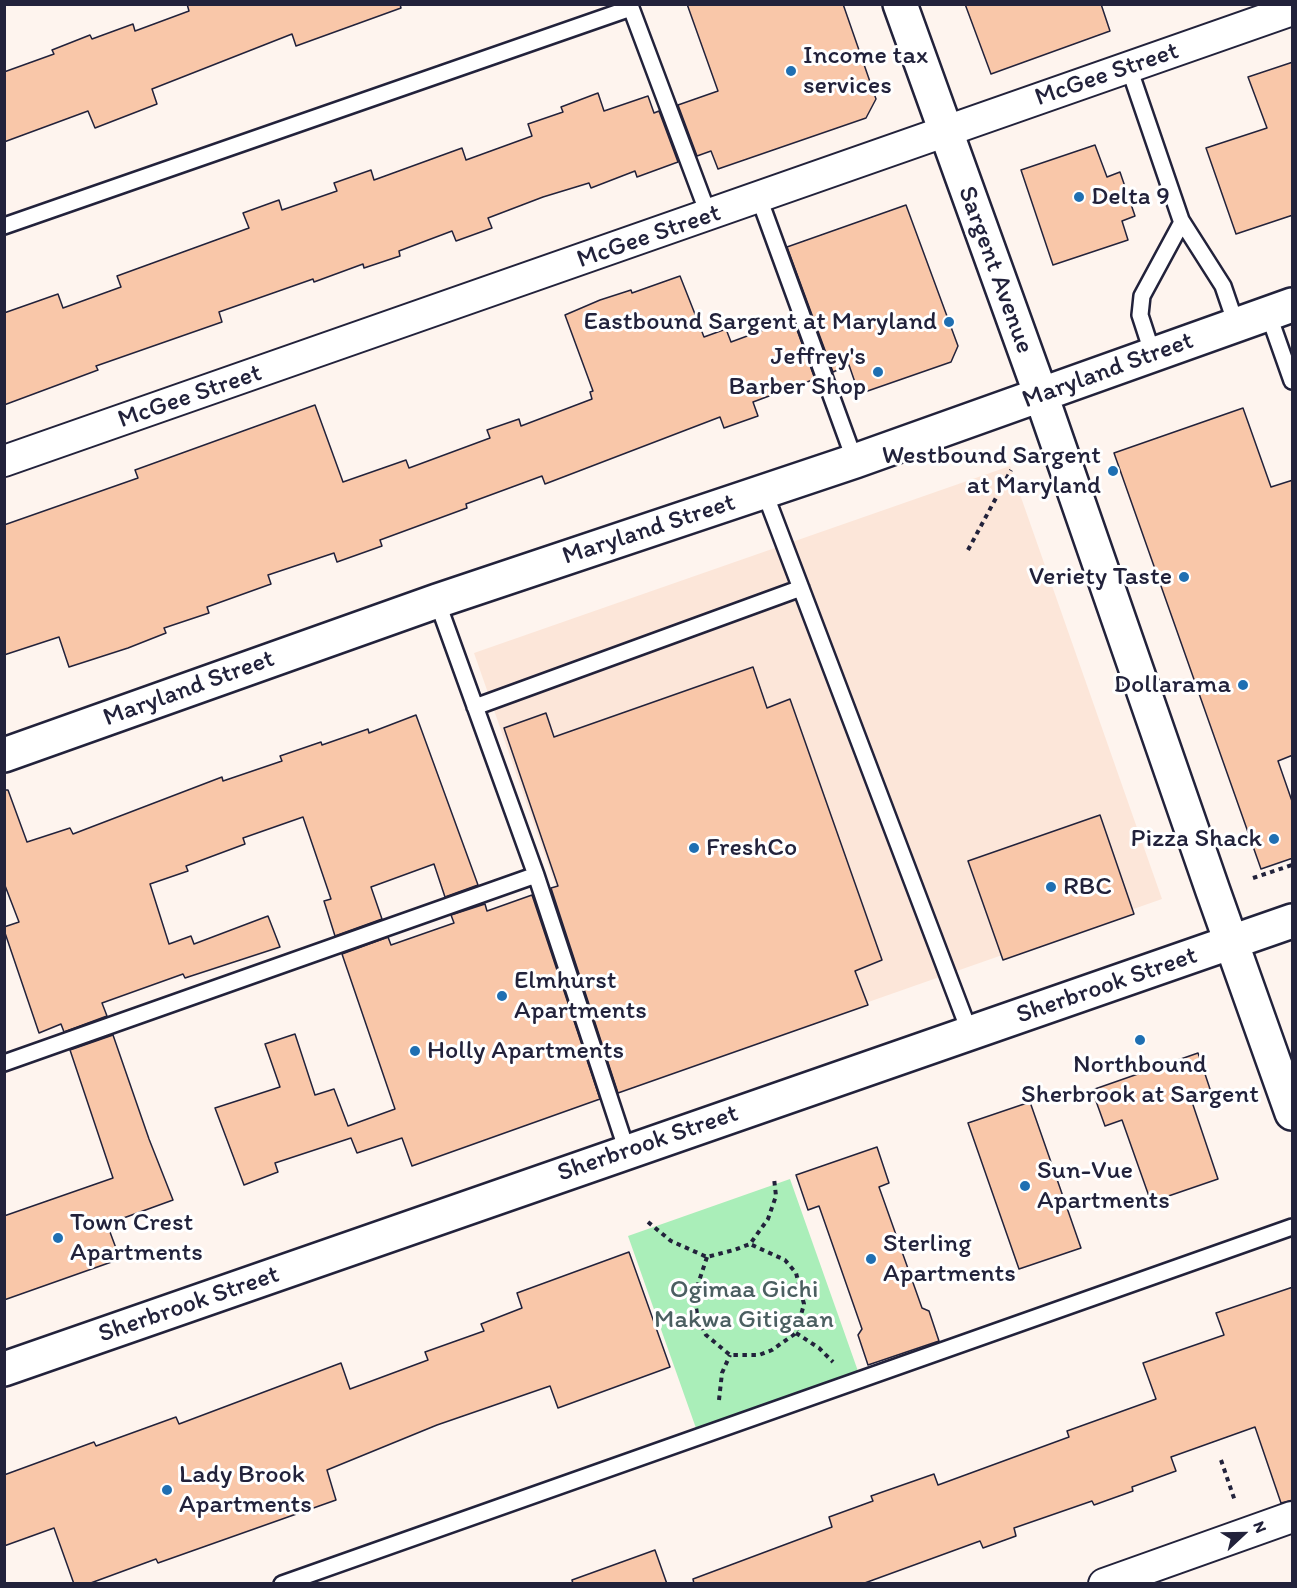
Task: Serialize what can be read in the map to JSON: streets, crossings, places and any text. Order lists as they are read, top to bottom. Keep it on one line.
{"streets":{"main road":["Sargent Avenue","Maryland Street","Sherbrook Street"],"street":["McGee Street"]},"crossings":[["McGee Street","Sargent Avenue"],["Sargent Avenue","Maryland Street"],["Sargent Avenue","Sherbrook Street"]],"parks":["Ogimaa Gichi Makwa Gitigaan"],"places":["Income tax services","Delta 9","Eastbound Sargent at Maryland","Jeffrey's Barber Shop","Westbound Sargent at Maryland","Veriety Taste","Dollarama","Pizza Shack","FreshCo","RBC","Elmhurst Apartments","Northbound Sherbrook at Sargent","Holly Apartments","Sun-Vue Apartments","Town Crest Apartments","Sterling Apartments","Lady Brook Apartments"],"north":"right"}
